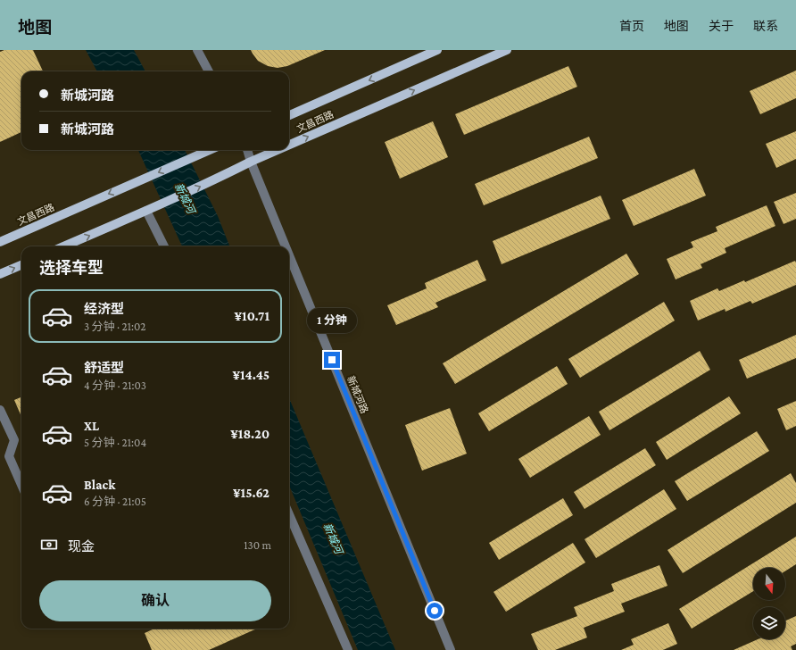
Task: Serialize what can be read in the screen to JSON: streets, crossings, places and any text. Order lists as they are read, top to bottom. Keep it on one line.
{"streets":{"main road":["文昌西路"],"street":["新城河路"]},"crossings":[["文昌西路","新城河路"]],"water":["新城河"],"north":"bottom","page":{"header":"地图","nav":["首页","地图","关于","联系"],"banner":["新城河路","新城河路"],"heading":"选择车型","list":[{"name":"经济型","note":"3 分钟 · 21:02","value":"¥10.71"},{"name":"舒适型","note":"4 分钟 · 21:03","value":"¥14.45"},{"name":"XL","note":"5 分钟 · 21:04","value":"¥18.20"},{"name":"Black","note":"6 分钟 · 21:05","value":"¥15.62"}],"bubble":"1 分钟","pay":["现金","130 m"],"buttons":"确认"}}
